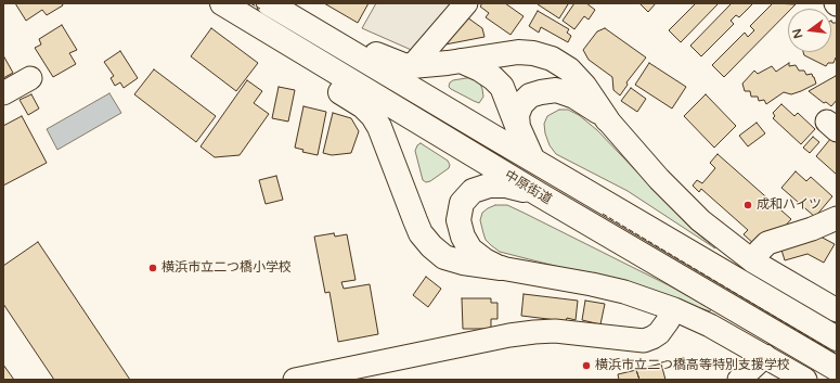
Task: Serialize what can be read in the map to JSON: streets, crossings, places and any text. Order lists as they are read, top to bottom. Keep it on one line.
{"streets":{"main road":["中原街道"]},"places":["成和ハイツ","横浜市立二つ橋小学校","横浜市立二つ橋高等特別支援学校"],"north":"left"}
